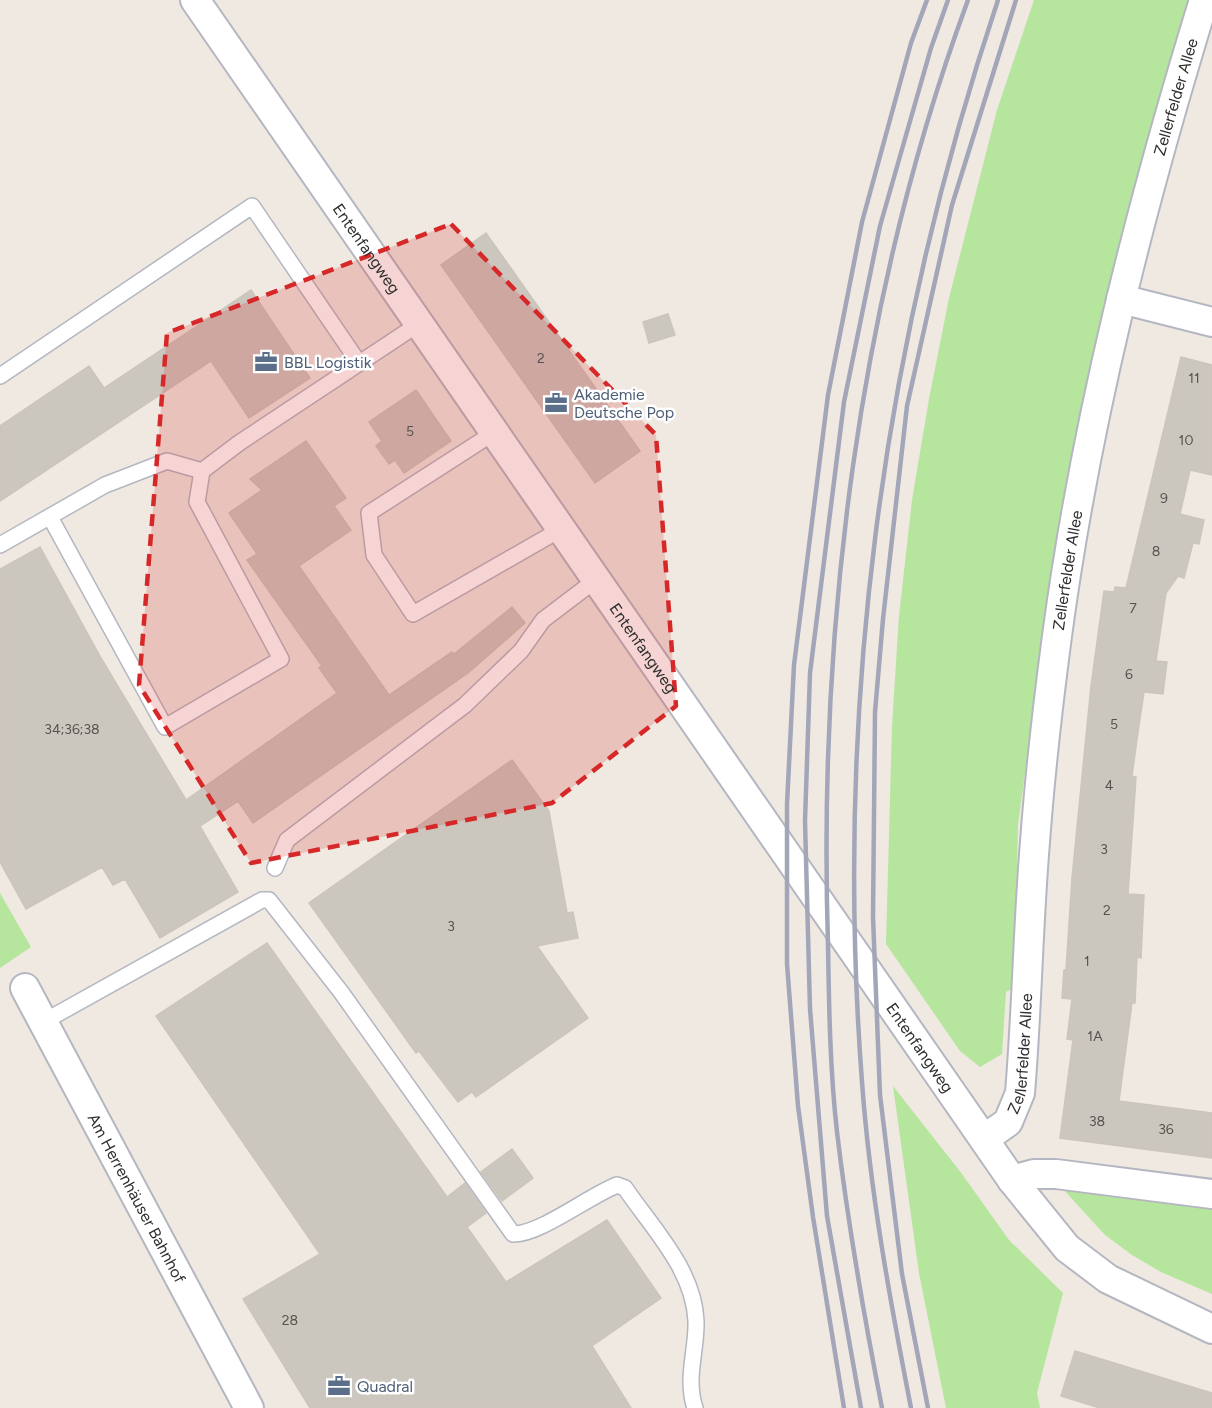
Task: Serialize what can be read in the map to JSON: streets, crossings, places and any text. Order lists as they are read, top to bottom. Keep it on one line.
{"streets":{"street":["Zellerfelder Allee","Entenfangweg","Am Herrenhäuser Bahnhof"]},"crossings":[["Zellerfelder Allee","Entenfangweg"]],"places":{"office":["BBL Logistik","Akademie Deutsche Pop","Quadral"]},"house_numbers":["2","11","5","10","9","8","7","6","5","34;36;38","4","3","2","3","1","1A","38","36","28"]}
